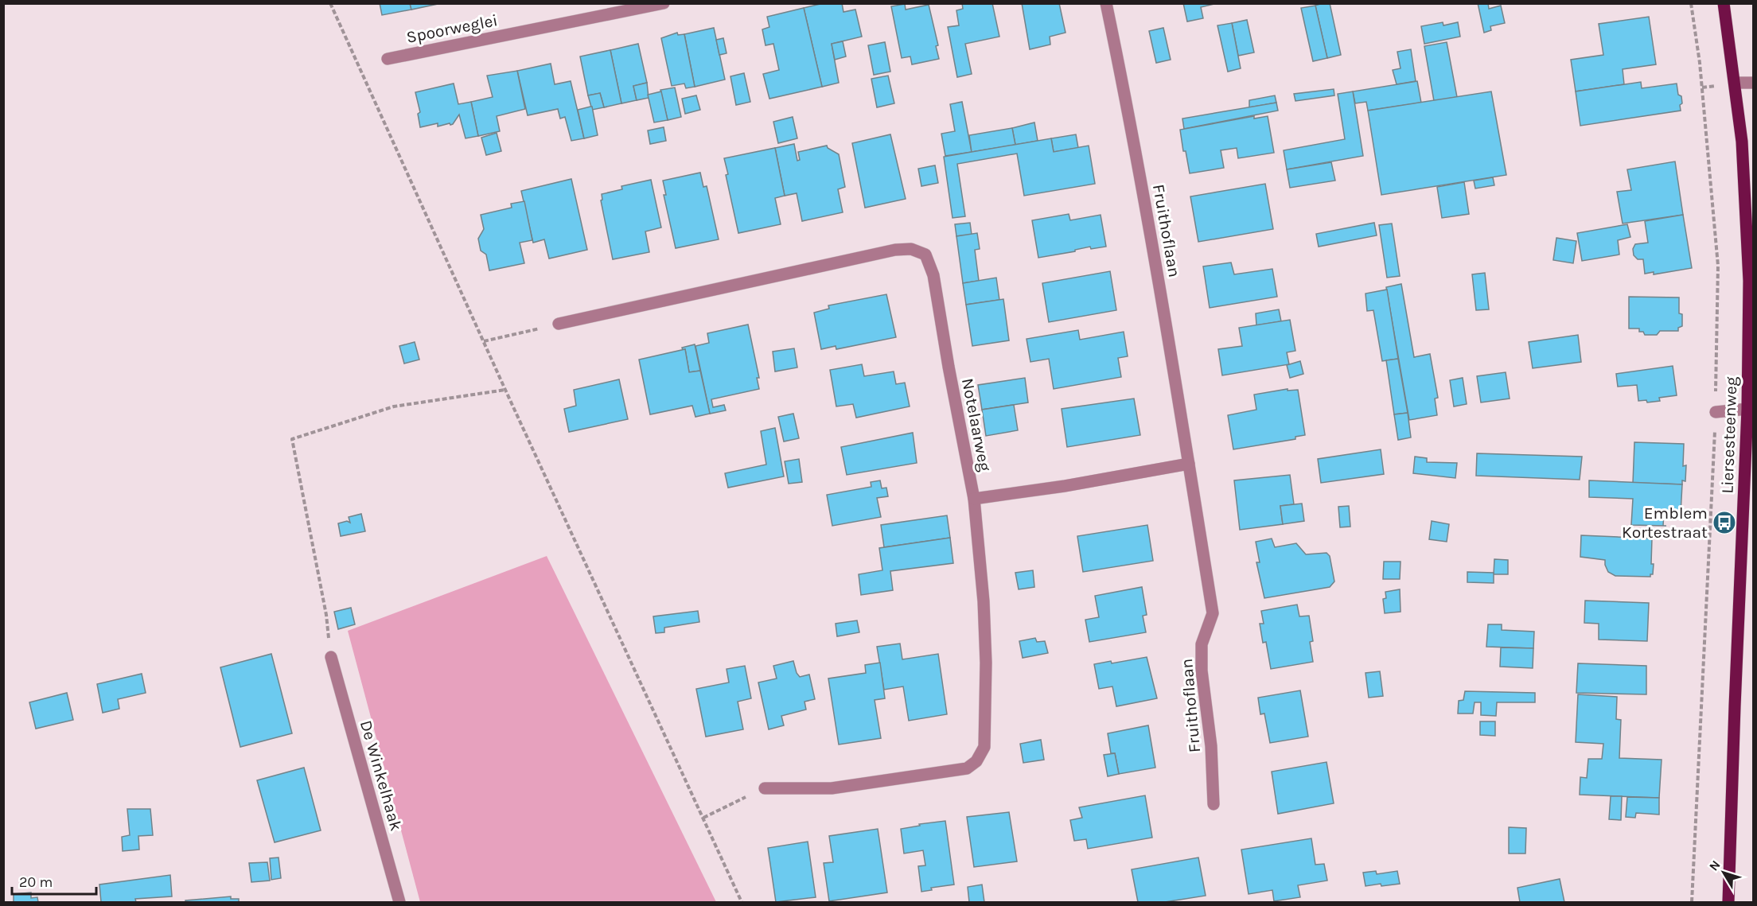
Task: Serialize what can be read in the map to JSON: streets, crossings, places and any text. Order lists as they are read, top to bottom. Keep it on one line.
{"streets":{"main road":["Liersesteenweg"],"street":["Spoorweglei","Fruithoflaan","Notelaarweg","De Winkelhaak"]},"places":{"bus stop":["Emblem Kortestraat"]},"scale_bar":"20 m","north":"top left"}
